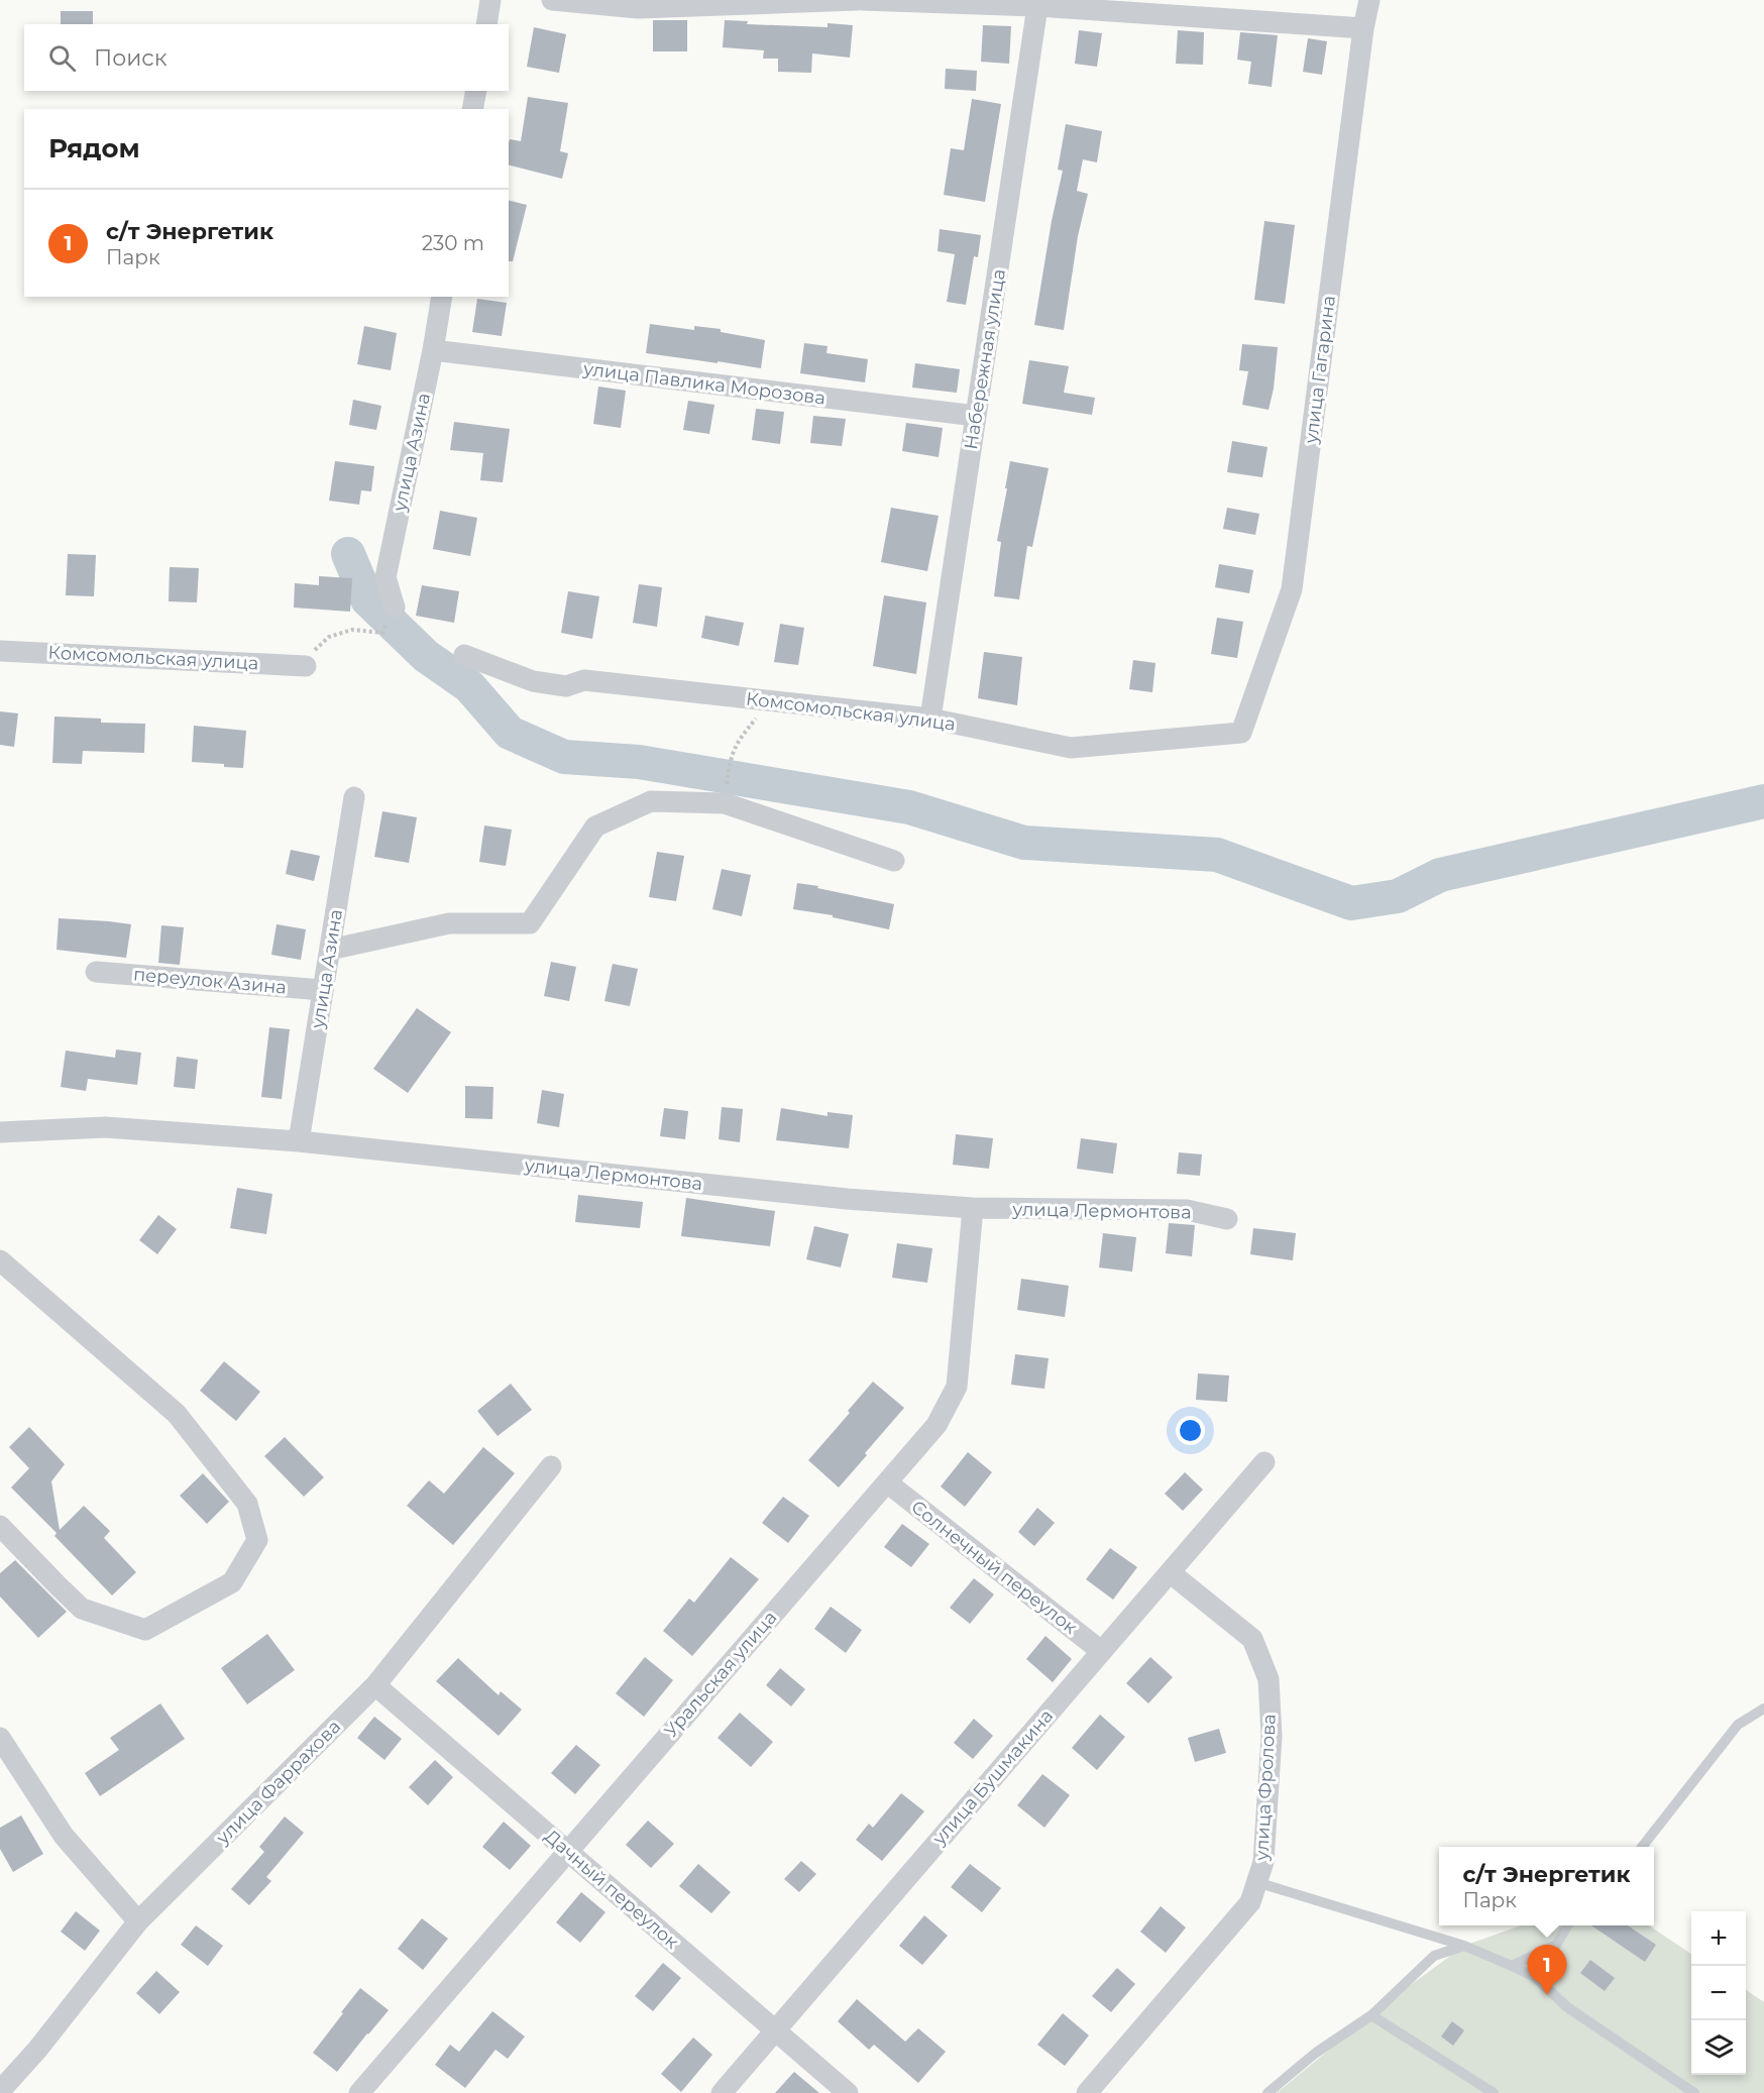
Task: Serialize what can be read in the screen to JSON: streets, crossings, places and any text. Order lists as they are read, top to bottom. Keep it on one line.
{"streets":{"street":["Набережная улица","улица Гагарина","улица Павлика Морозова","улица Азина","Комсомольская улица","переулок Азина","улица Лермонтова","Солнечный переулок","Уральская улица","улица Бушмакина","улица Фаррахова","улица Фролова","Дачный переулок"]},"crossings":[["Набережная улица","улица Павлика Морозова"],["Набережная улица","Комсомольская улица"],["улица Гагарина","Комсомольская улица"],["улица Павлика Морозова","улица Азина"],["улица Азина","переулок Азина"],["улица Азина","улица Лермонтова"],["улица Лермонтова","Уральская улица"],["Солнечный переулок","Уральская улица"],["Солнечный переулок","улица Бушмакина"],["Уральская улица","Дачный переулок"],["улица Бушмакина","улица Фролова"],["улица Бушмакина","Дачный переулок"],["улица Фаррахова","Дачный переулок"]],"page":{"search":"Поиск","heading":"Рядом","list":[{"mark":"1","name":"с/т Энергетик","note":"Парк","value":"230 m"}],"popup":["с/т Энергетик","Парк"],"map_buttons":["+","−"],"pins":"1"}}
